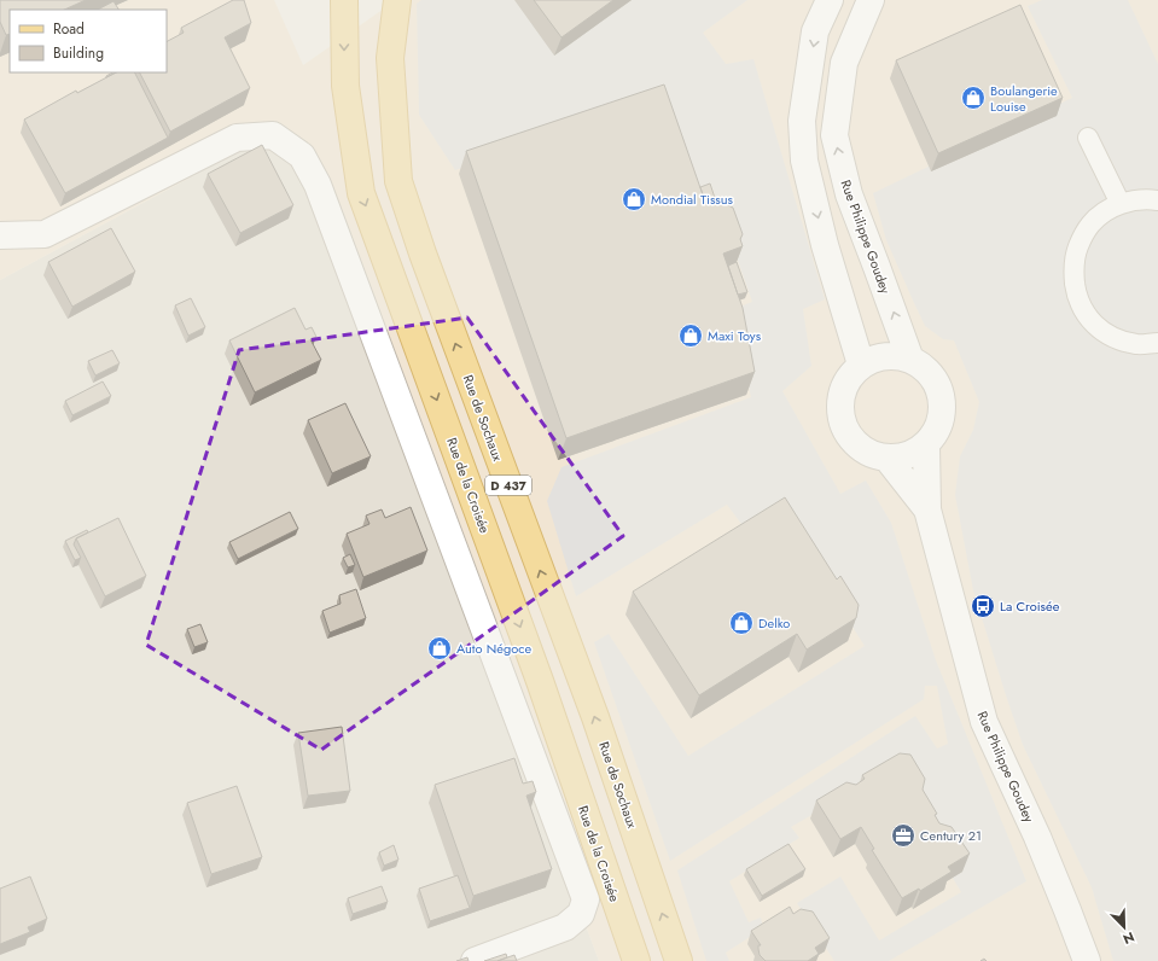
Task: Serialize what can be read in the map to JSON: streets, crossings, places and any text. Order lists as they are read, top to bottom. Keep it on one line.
{"streets":{"main road":["Rue de Sochaux","Rue de la Croisée","D 437"],"street":["Rue Philippe Goudey"]},"one_way":["Rue de Sochaux","Rue de la Croisée"],"places":{"shop":["Boulangerie Louise","Mondial Tissus","Maxi Toys","Delko","Auto Négoce"],"bus stop":["La Croisée"],"office":["Century 21"]},"legend":["Road","Building"],"north":"bottom right"}
